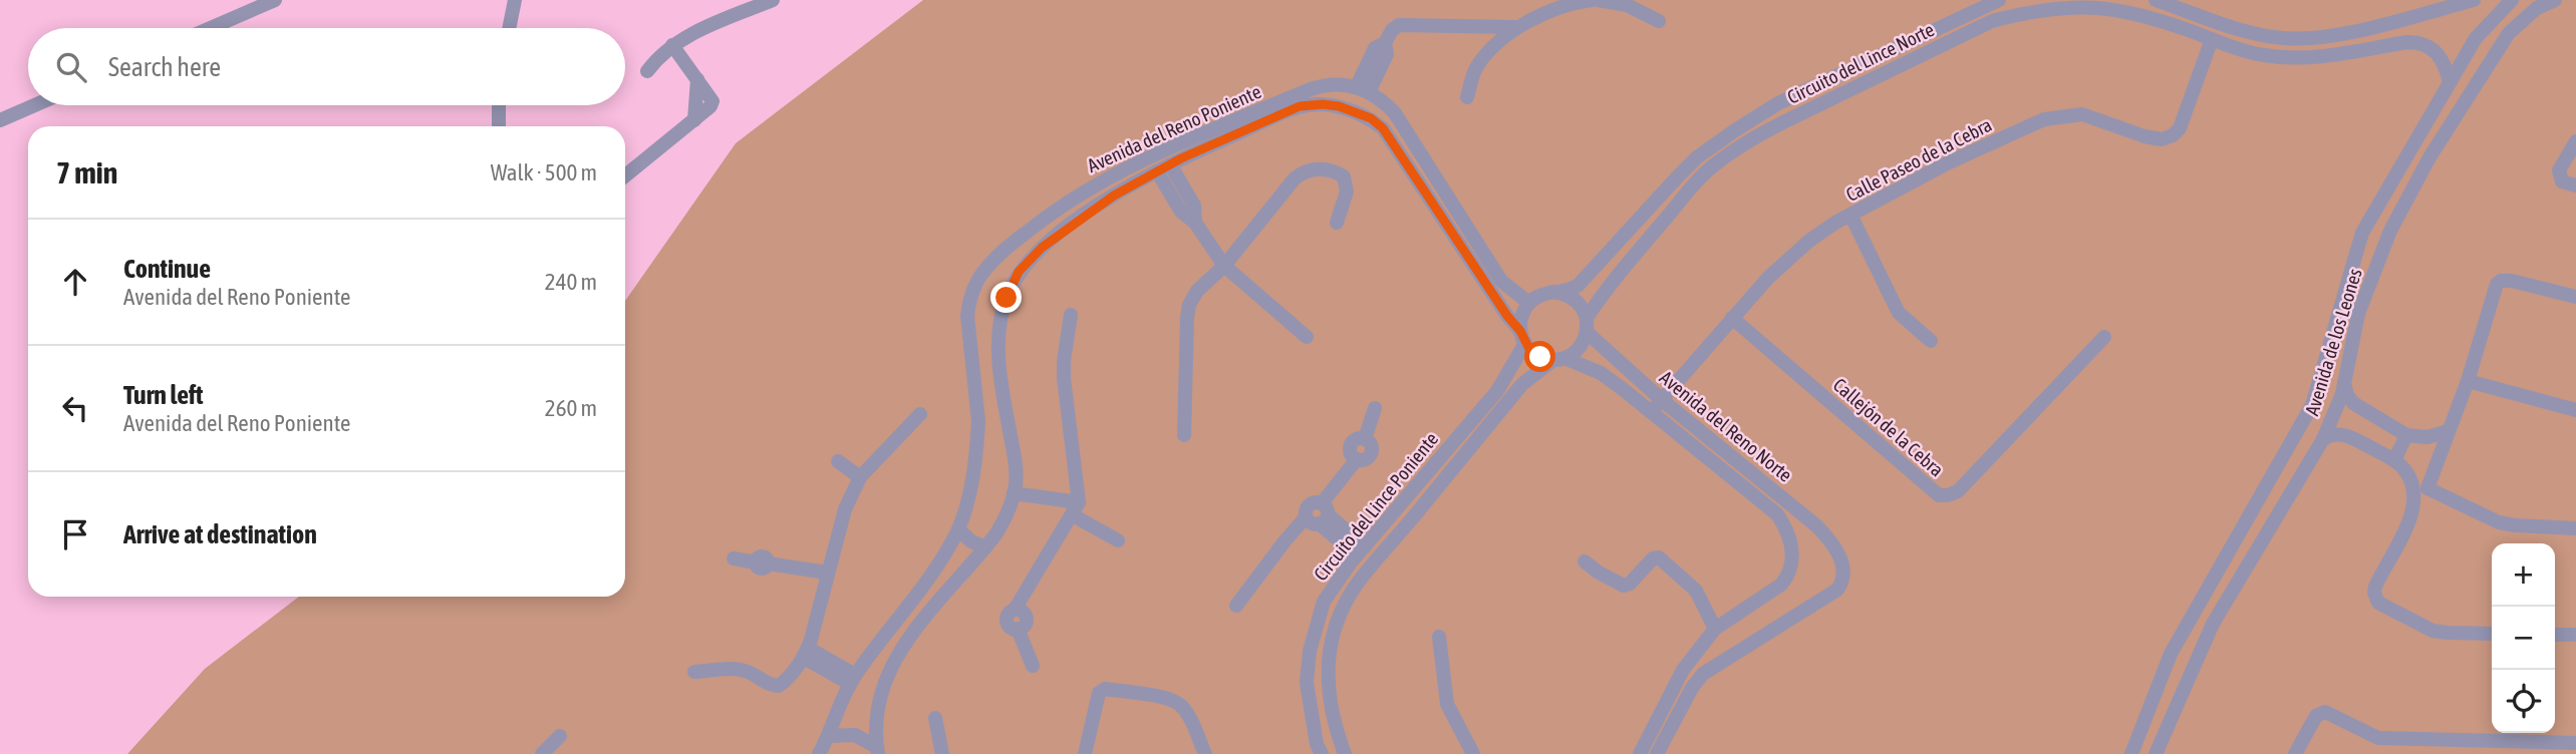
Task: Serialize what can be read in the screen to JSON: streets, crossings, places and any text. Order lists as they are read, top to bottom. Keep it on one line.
{"streets":{"street":["Circuito del Lince Norte","Avenida del Reno Poniente","Calle Paseo de la Cebra","Avenida de los Leones","Avenida del Reno Norte","Callejón de la Cebra","Circuito del Lince Poniente"]},"crossings":[["Circuito del Lince Norte","Avenida del Reno Poniente"],["Circuito del Lince Norte","Calle Paseo de la Cebra"],["Circuito del Lince Norte","Avenida de los Leones"],["Circuito del Lince Norte","Avenida del Reno Norte"],["Circuito del Lince Norte","Circuito del Lince Poniente"],["Avenida del Reno Poniente","Avenida del Reno Norte"],["Avenida del Reno Poniente","Circuito del Lince Poniente"],["Calle Paseo de la Cebra","Avenida del Reno Norte"],["Calle Paseo de la Cebra","Callejón de la Cebra"],["Avenida del Reno Norte","Circuito del Lince Poniente"]],"page":{"search":"Search here","heading":["7 min","Walk · 500 m"],"list":[["Continue","Avenida del Reno Poniente","240 m"],["Turn left","Avenida del Reno Poniente","260 m"],"Arrive at destination"],"map_buttons":["+","−"]}}
